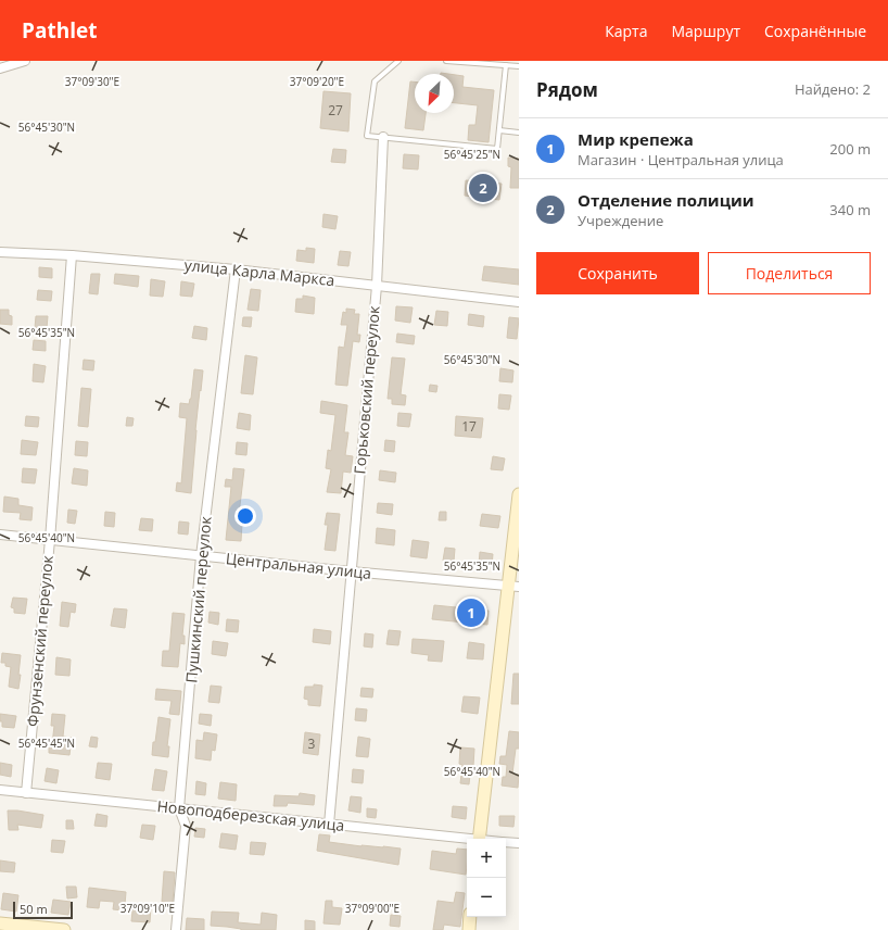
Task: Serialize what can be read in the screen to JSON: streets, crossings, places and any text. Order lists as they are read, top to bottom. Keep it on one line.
{"streets":{"street":["улица Карла Маркса","Горьковский переулок","Центральная улица","Пушкинский переулок","Фрунзенский переулок","Новоподберезская улица"]},"crossings":[["улица Карла Маркса","Горьковский переулок"],["улица Карла Маркса","Пушкинский переулок"],["улица Карла Маркса","Фрунзенский переулок"],["Горьковский переулок","Центральная улица"],["Горьковский переулок","Новоподберезская улица"],["Центральная улица","Пушкинский переулок"],["Центральная улица","Фрунзенский переулок"],["Пушкинский переулок","Новоподберезская улица"],["Фрунзенский переулок","Новоподберезская улица"]],"house_numbers":["27","17","3"],"scale_bar":"50 m","north":"bottom left","page":{"header":"Pathlet","nav":["Карта","Маршрут","Сохранённые"],"heading":["Рядом","Найдено: 2"],"list":[{"mark":"1","name":"Мир крепежа","note":"Магазин · Центральная улица","value":"200 m"},{"mark":"2","name":"Отделение полиции","note":"Учреждение","value":"340 m"}],"pins":["2","1"],"buttons":["Сохранить","Поделиться"],"map_buttons":["+","−"],"scale":"50 m"},"coordinates":["37°09'30\"E","37°09'20\"E","56°45'30\"N","56°45'25\"N","56°45'35\"N","56°45'40\"N","56°45'45\"N","37°09'10\"E","37°09'00\"E"]}
